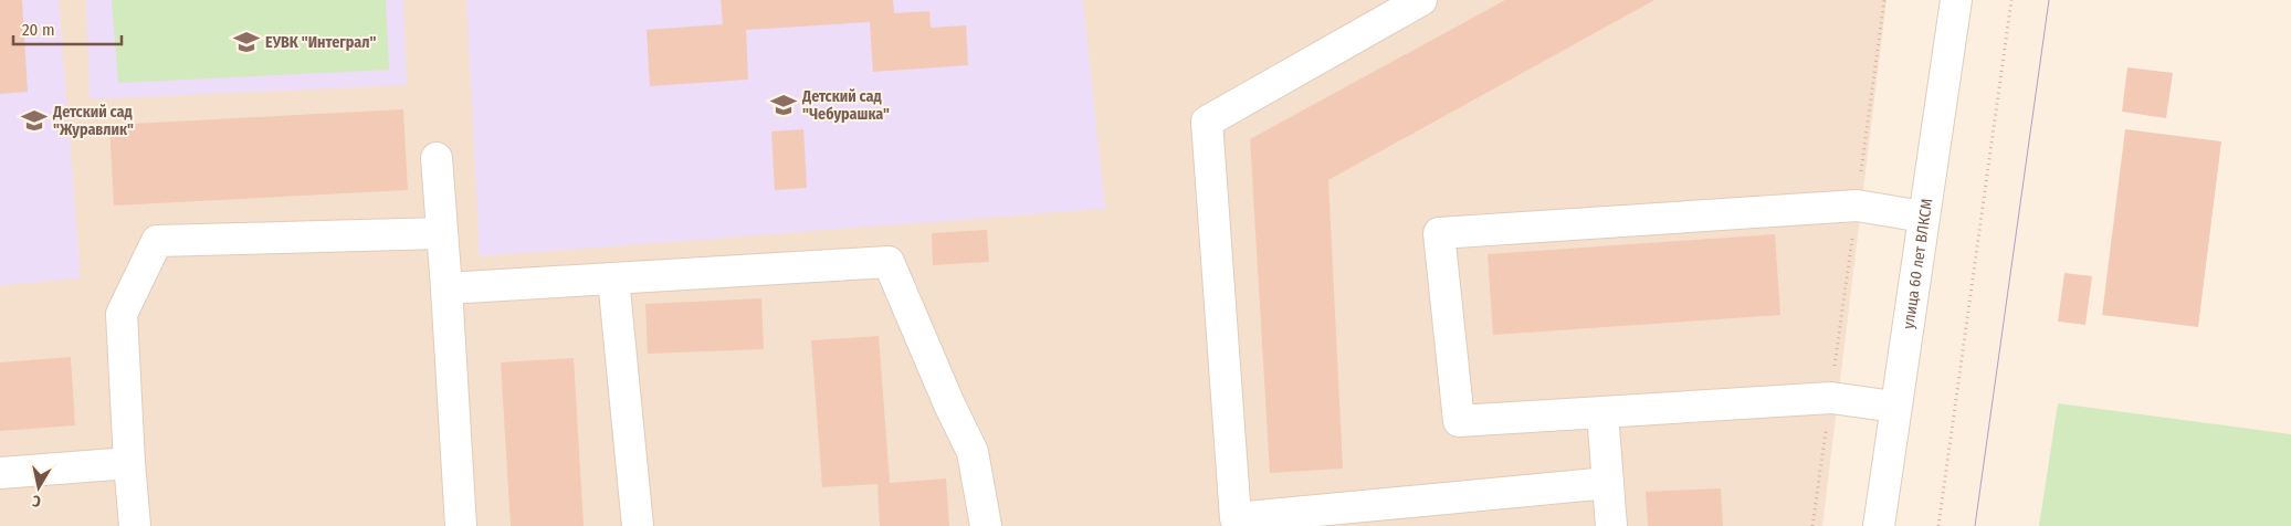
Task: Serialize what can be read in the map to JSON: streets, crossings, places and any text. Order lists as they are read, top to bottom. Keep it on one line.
{"streets":{"street":["улица 60 лет ВЛКСМ"]},"places":{"school or university":["ЕУВК \"Интеграл\"","Детский сад \"Чебурашка\"","Детский сад \"Журавлик\""]},"scale_bar":"20 m","north":"bottom"}
